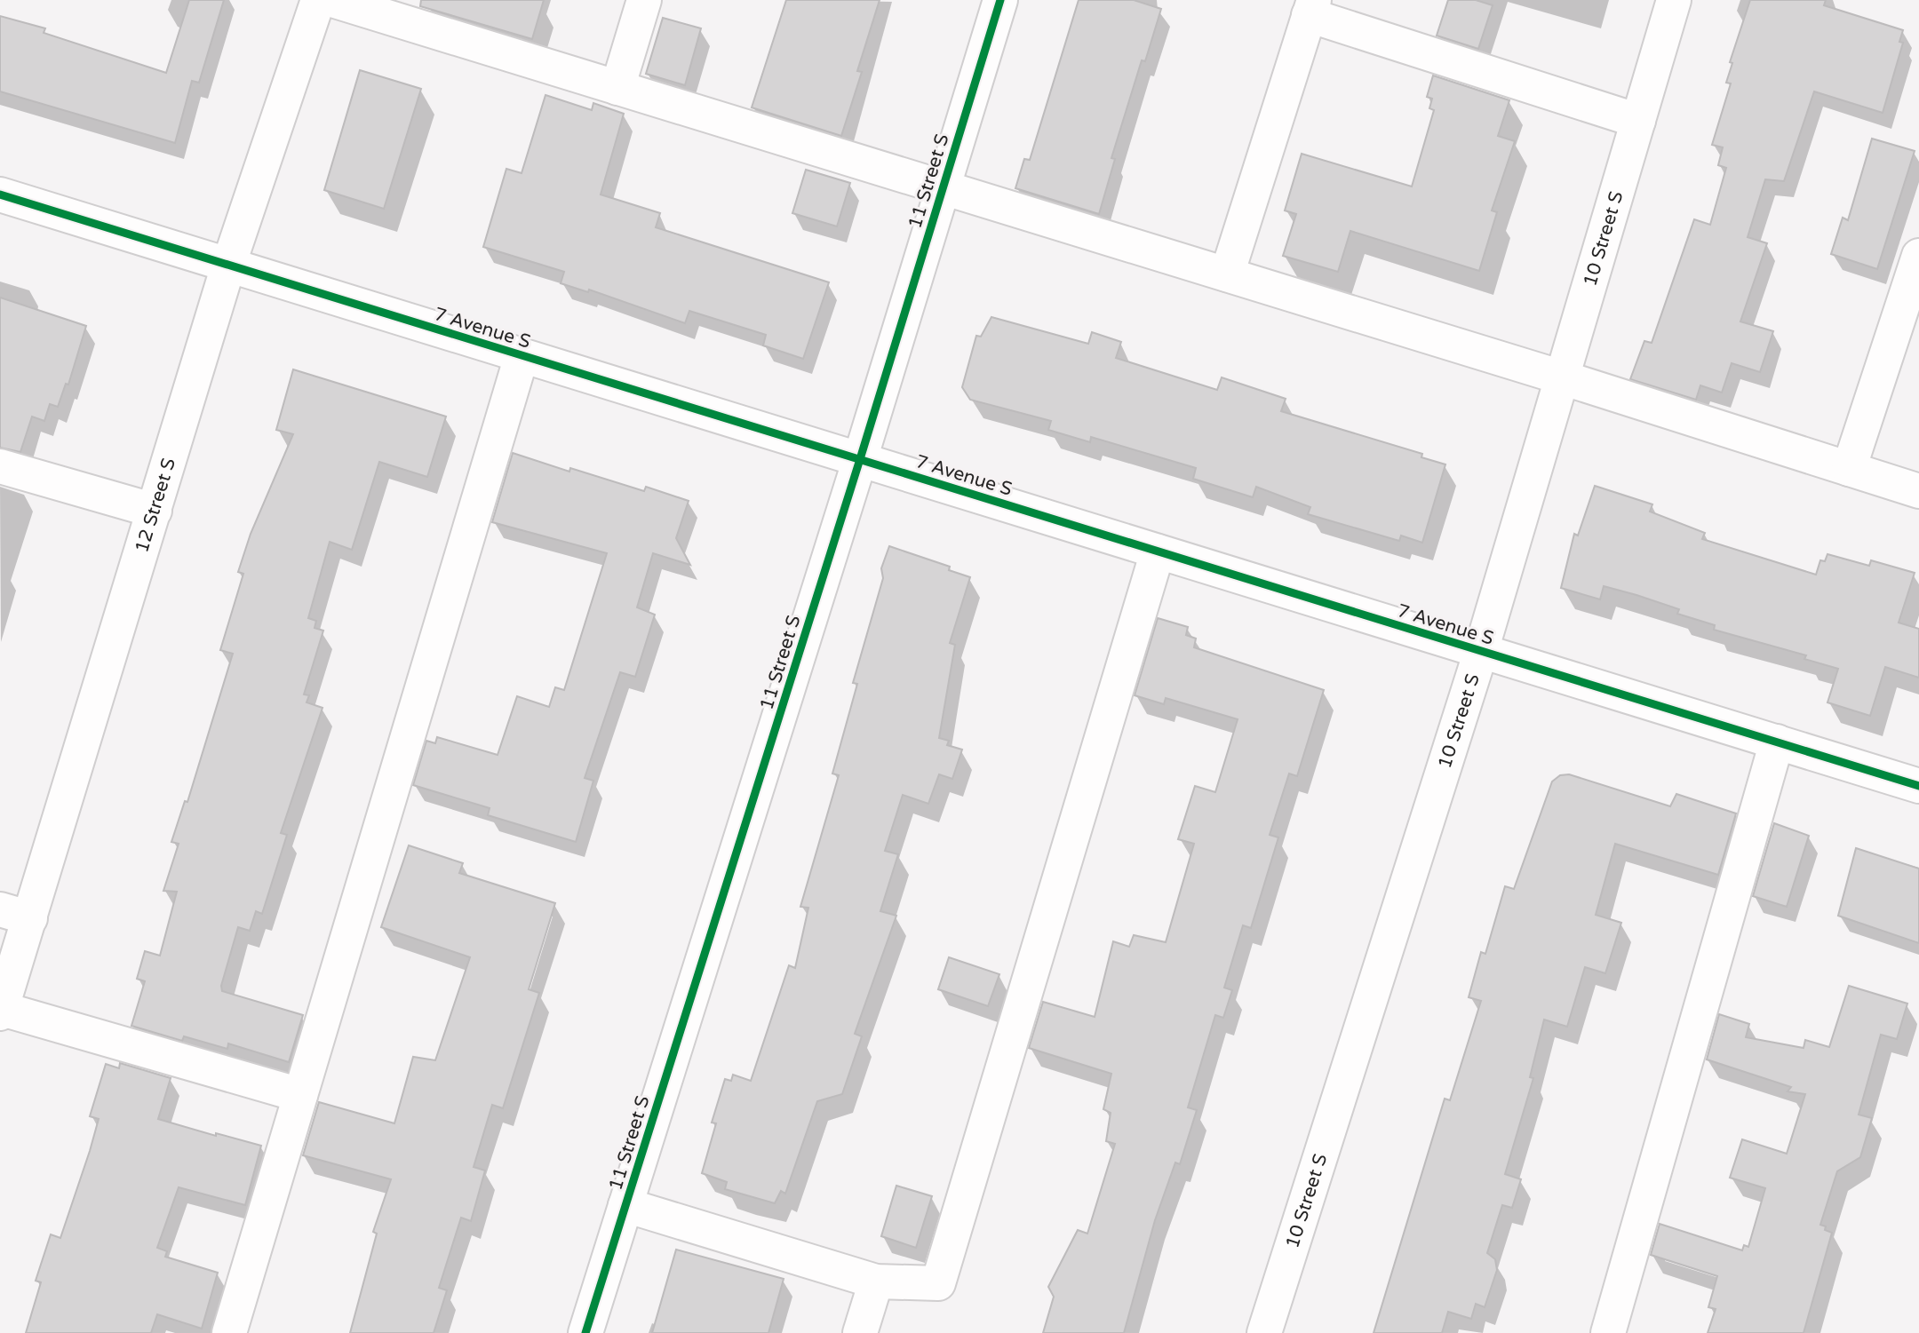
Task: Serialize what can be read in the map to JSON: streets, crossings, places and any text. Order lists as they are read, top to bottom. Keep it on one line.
{"streets":{"street":["11 Street S","10 Street S","7 Avenue S","12 Street S"]},"crossings":[["11 Street S","7 Avenue S"],["10 Street S","7 Avenue S"],["7 Avenue S","12 Street S"]]}
